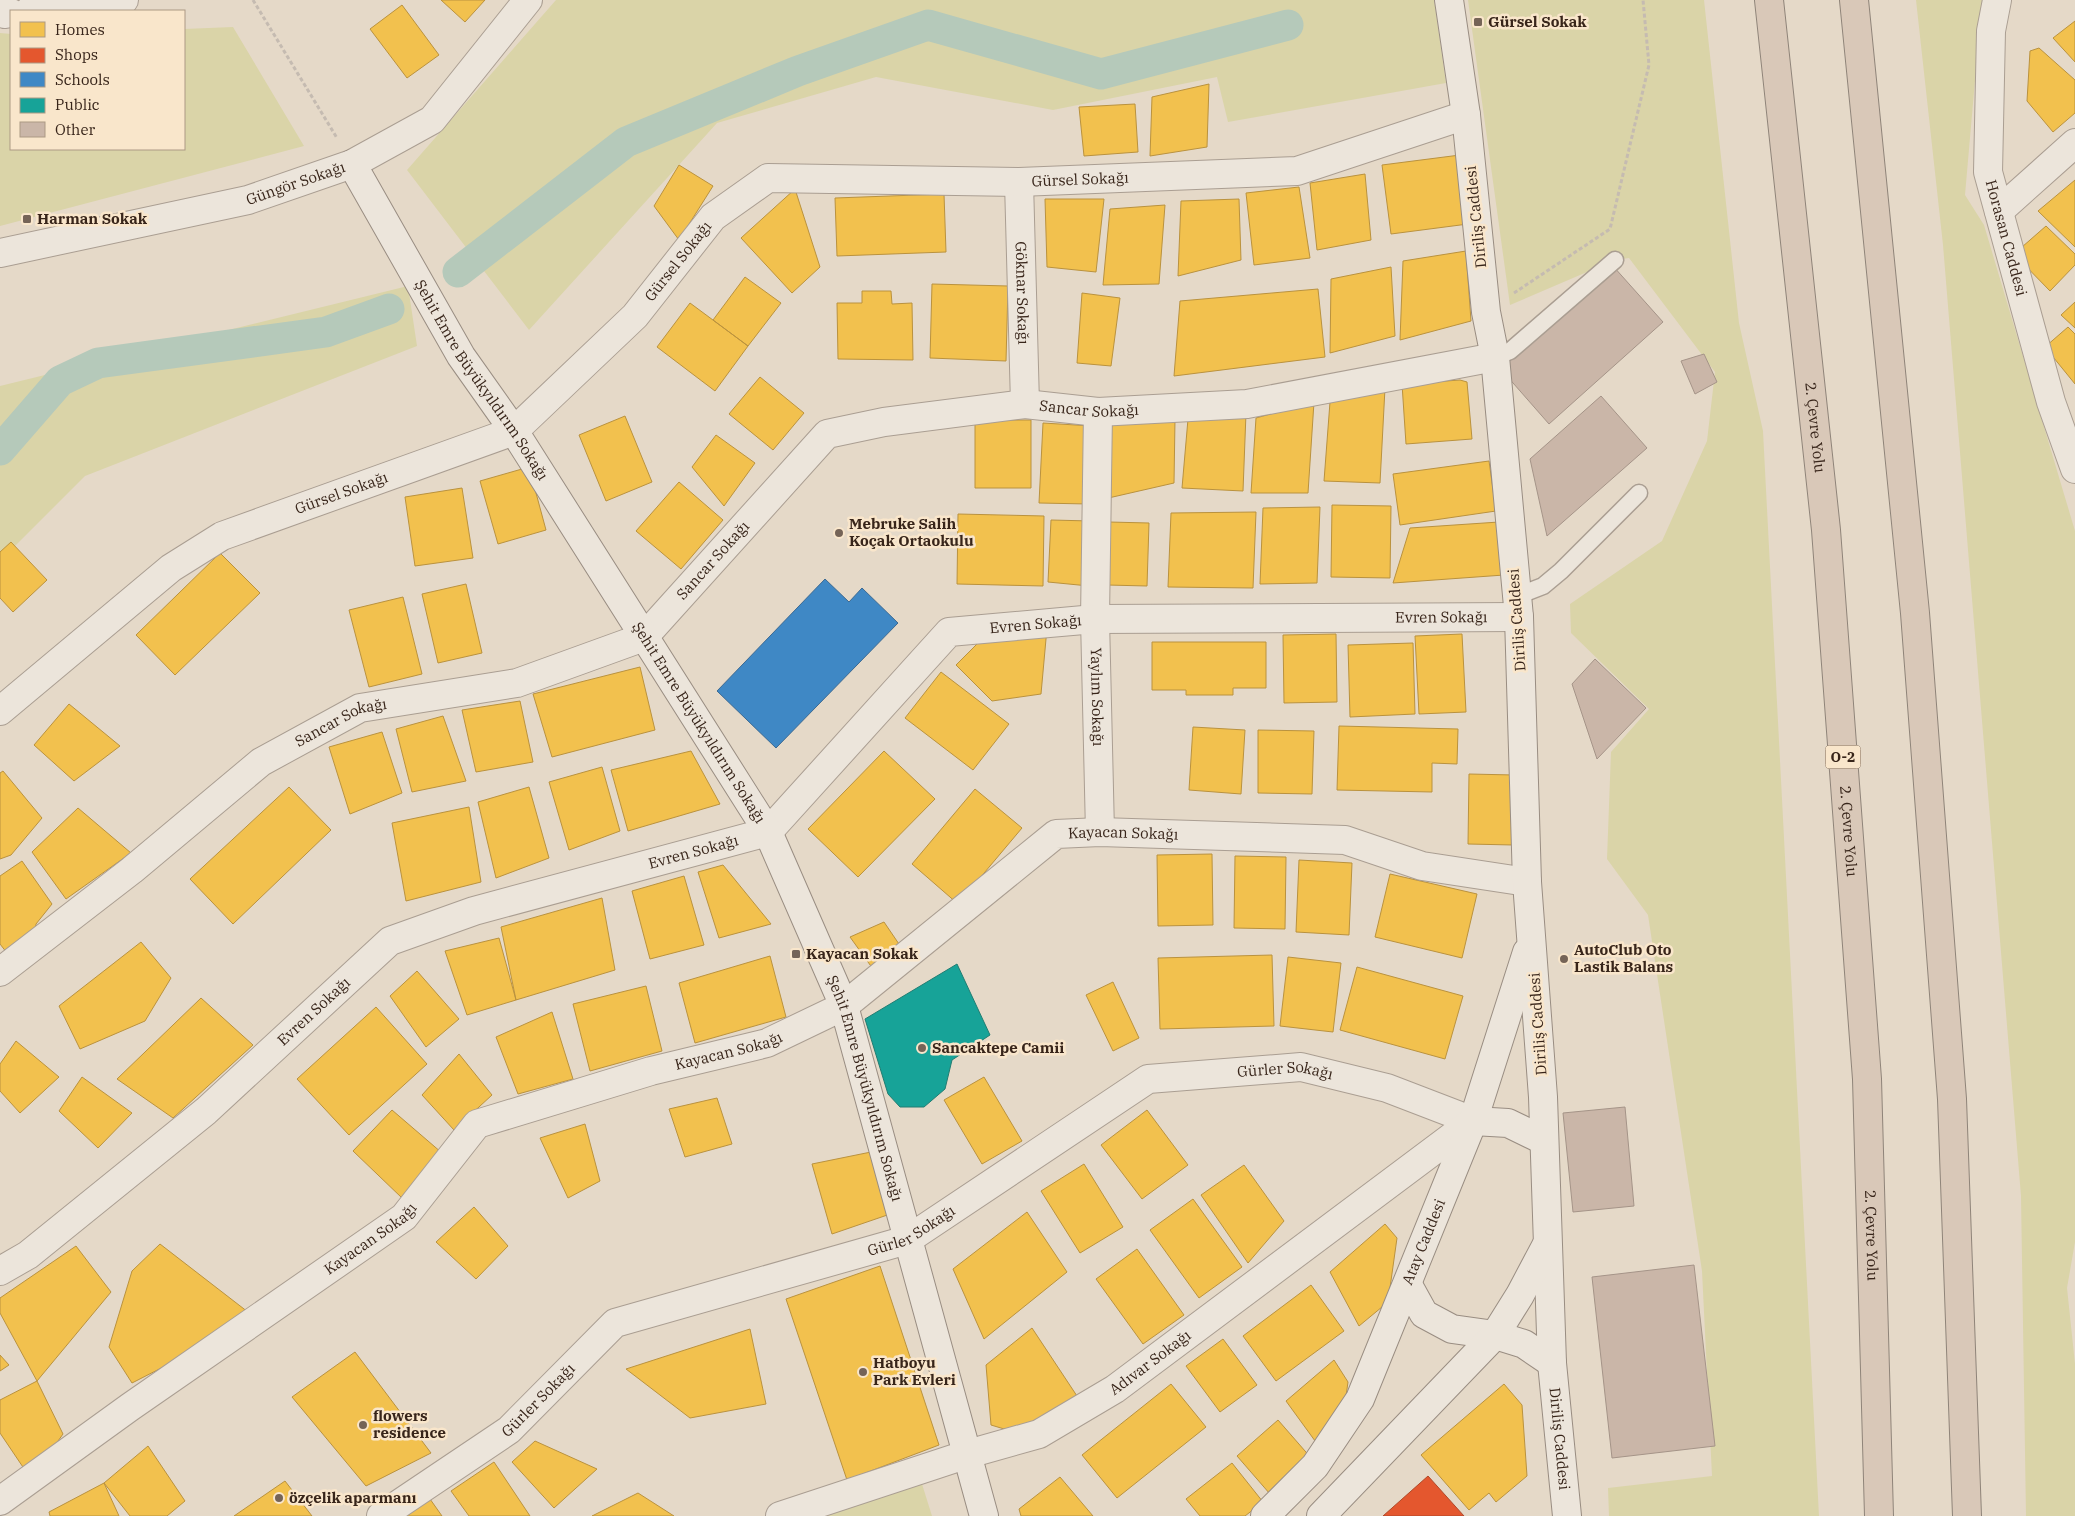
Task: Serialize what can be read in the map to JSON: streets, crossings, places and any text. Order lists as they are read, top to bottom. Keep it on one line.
{"streets":{"highway":["2. Çevre Yolu","O-2"],"street":["Gürsel Sokağı","Güngör Sokağı","Diriliş Caddesi","Horasan Caddesi","Göknar Sokağı","Şehit Emre Büyükyıldırım Sokağı","Sancar Sokağı","Evren Sokağı","Yaylım Sokağı","Kayacan Sokağı","Gürler Sokağı","Atay Caddesi","Adıvar Sokağı"]},"crossings":[["Gürsel Sokağı","Diriliş Caddesi"],["Gürsel Sokağı","Göknar Sokağı"],["Gürsel Sokağı","Şehit Emre Büyükyıldırım Sokağı"],["Güngör Sokağı","Şehit Emre Büyükyıldırım Sokağı"],["Diriliş Caddesi","Sancar Sokağı"],["Diriliş Caddesi","Evren Sokağı"],["Diriliş Caddesi","Kayacan Sokağı"],["Diriliş Caddesi","Gürler Sokağı"],["Diriliş Caddesi","Atay Caddesi"],["Göknar Sokağı","Sancar Sokağı"],["Şehit Emre Büyükyıldırım Sokağı","Sancar Sokağı"],["Şehit Emre Büyükyıldırım Sokağı","Evren Sokağı"],["Şehit Emre Büyükyıldırım Sokağı","Kayacan Sokağı"],["Şehit Emre Büyükyıldırım Sokağı","Gürler Sokağı"],["Şehit Emre Büyükyıldırım Sokağı","Adıvar Sokağı"],["Sancar Sokağı","Yaylım Sokağı"],["Evren Sokağı","Yaylım Sokağı"],["Yaylım Sokağı","Kayacan Sokağı"],["Gürler Sokağı","Atay Caddesi"],["Gürler Sokağı","Adıvar Sokağı"],["Atay Caddesi","Adıvar Sokağı"]],"places":{"transit":["Gürsel Sokak","Harman Sokak","Kayacan Sokak"],"other":["Mebruke Salih Koçak Ortaokulu","AutoClub Oto Lastik Balans","Sancaktepe Camii","Hatboyu Park Evleri","flowers residence","özçelik aparmanı"]},"legend":["Homes","Shops","Schools","Public","Other"]}
